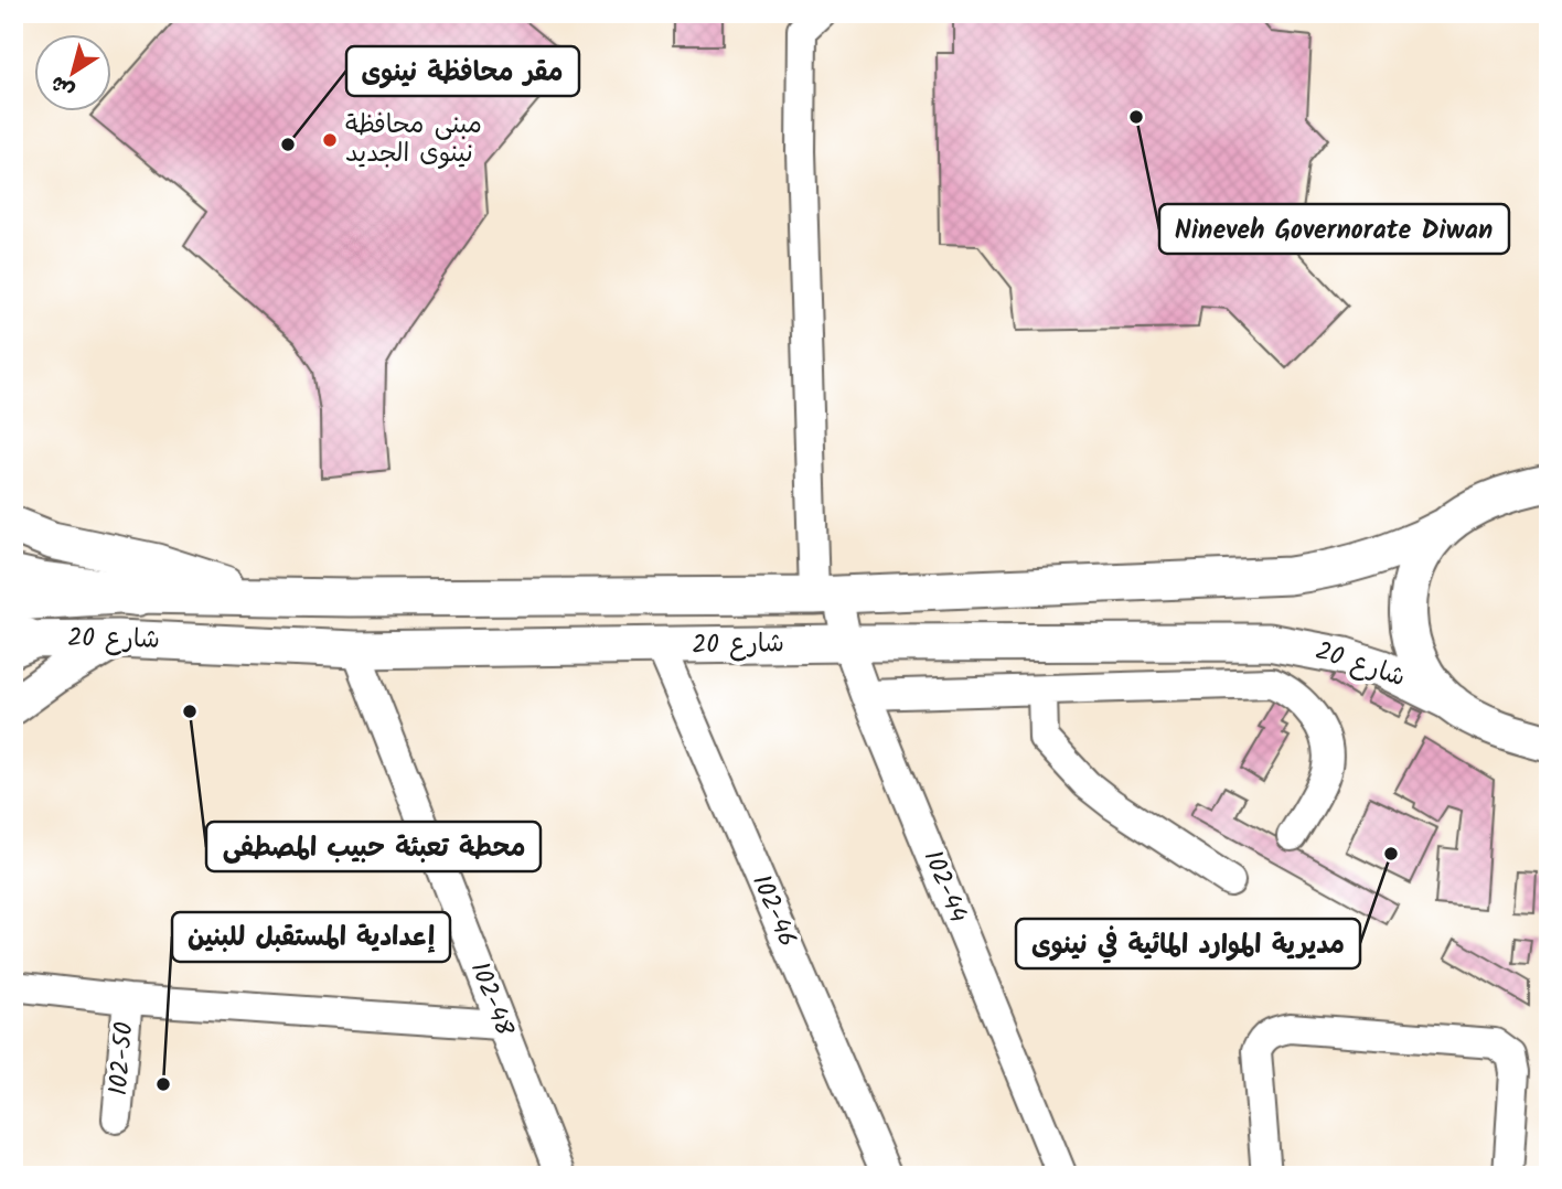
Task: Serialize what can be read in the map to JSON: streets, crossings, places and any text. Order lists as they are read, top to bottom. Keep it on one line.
{"streets":{"main road":["شارع 20"],"street":["102-44","102-46","102-48","102-50"]},"crossings":[["شارع 20","102-44"],["شارع 20","102-46"],["شارع 20","102-48"]],"places":["Nineveh Governorate Diwan","مبنى محافظة نينوى الجديد","مقر محافظة نينوى","محطة تعبئة حبيب المصطفى","مديرية الموارد المائية في نينوى","إعدادية المستقبل للبنين"],"north":"bottom left"}
